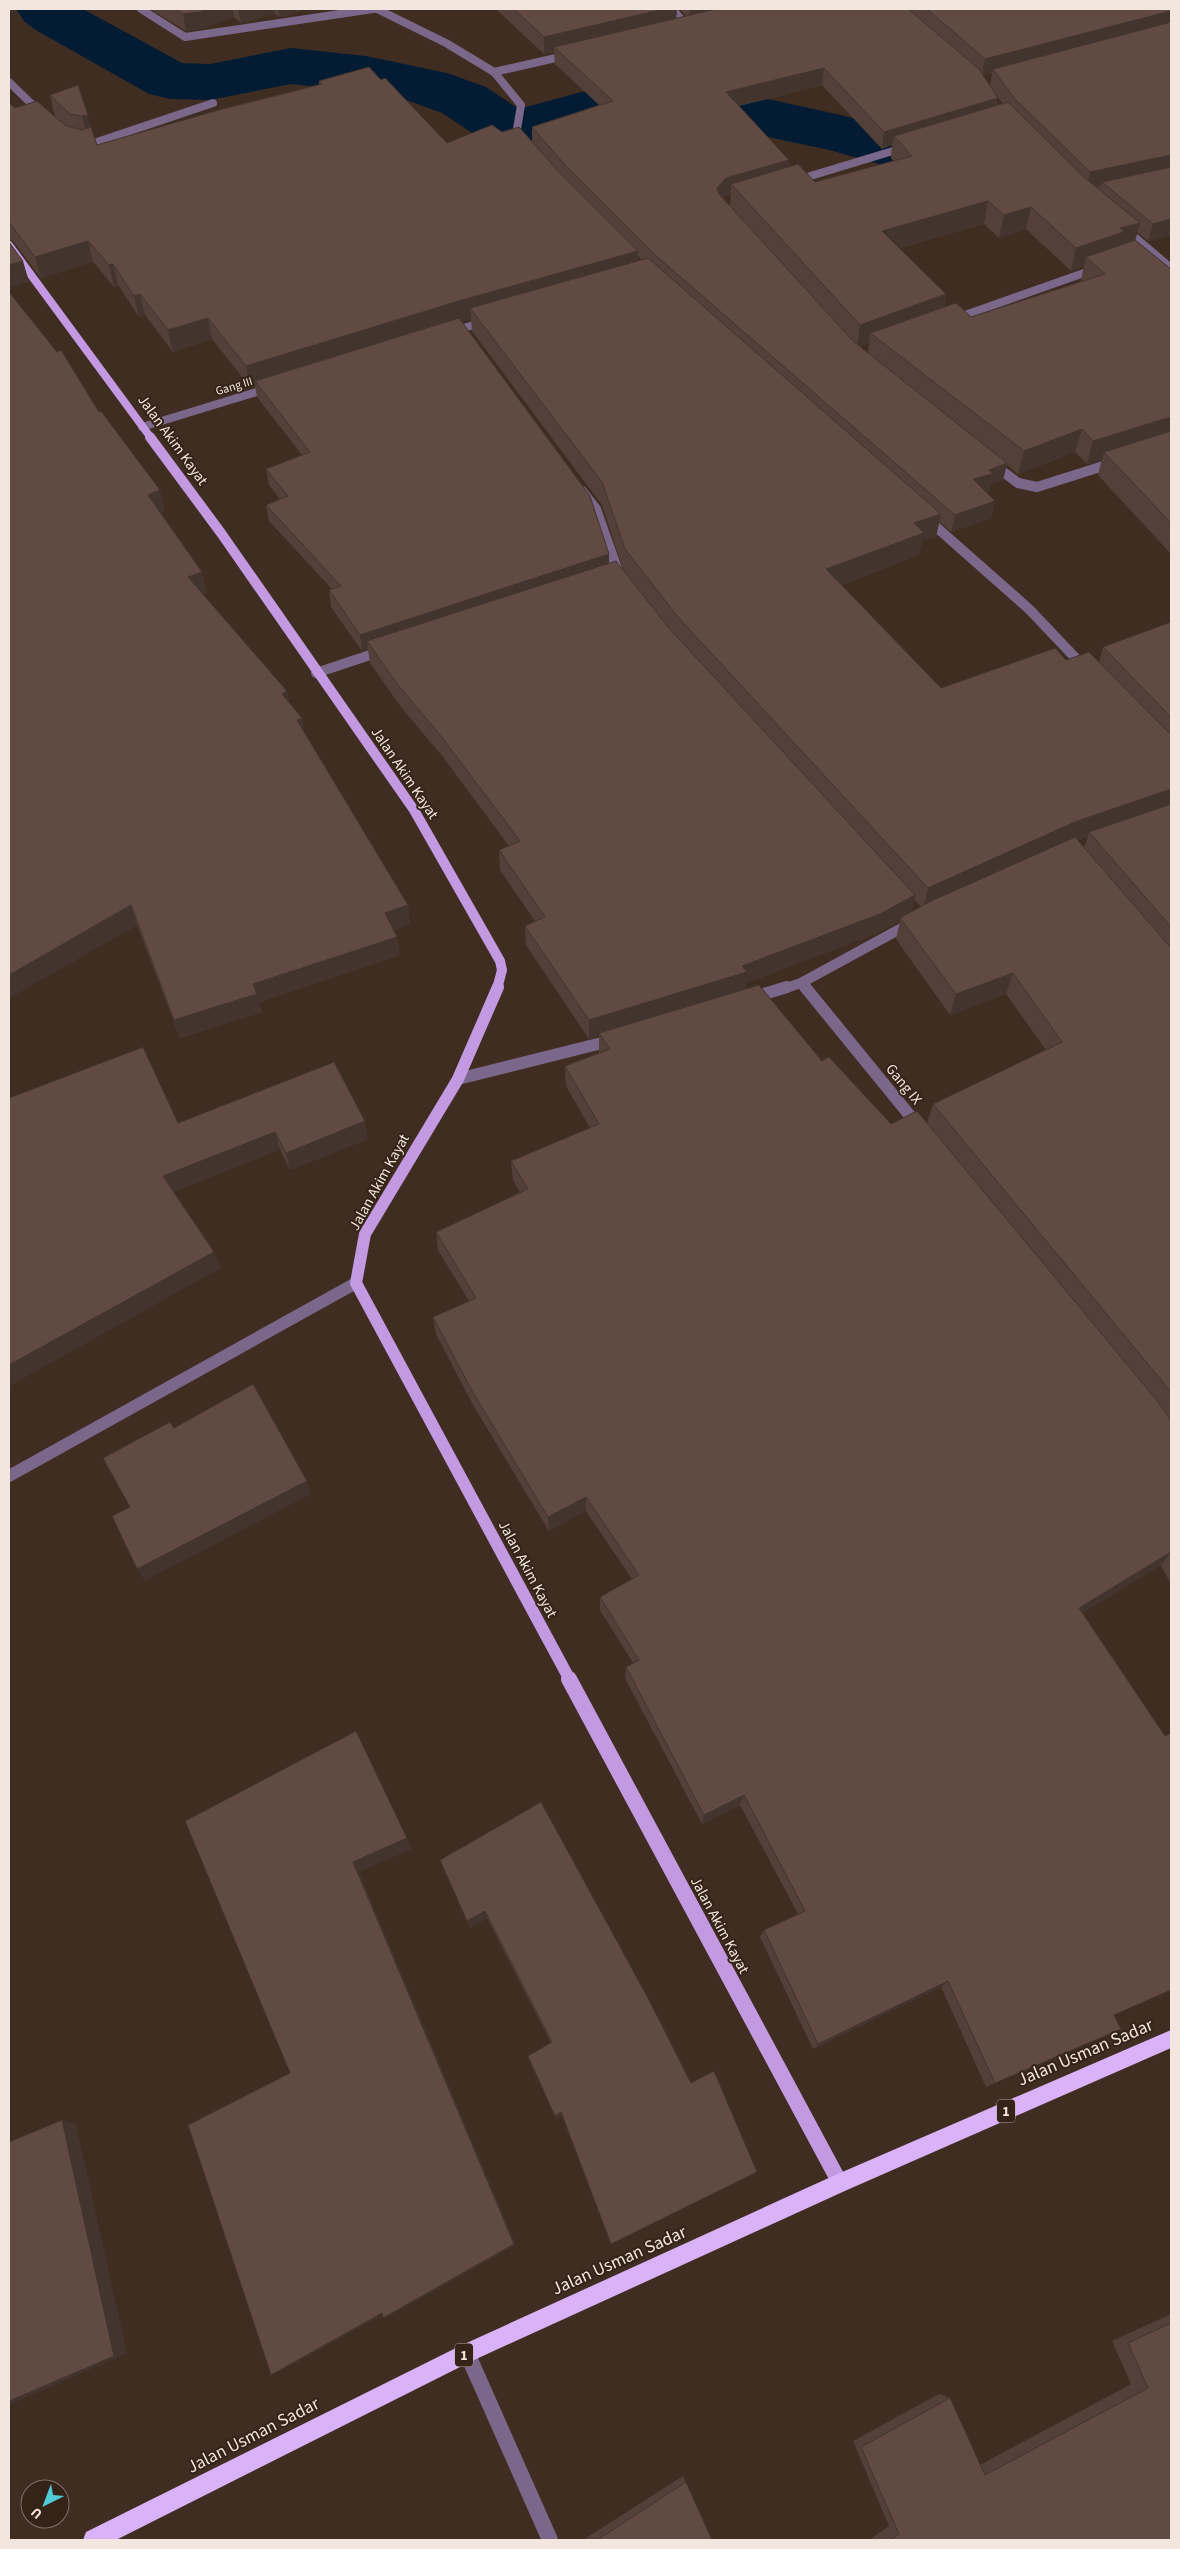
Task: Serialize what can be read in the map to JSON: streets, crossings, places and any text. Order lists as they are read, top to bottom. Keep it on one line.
{"streets":{"highway":["Jalan Usman Sadar","1"],"main road":["Jalan Akim Kayat"],"street":["Gang III","Gang IX"]},"crossings":[["Gang III","Jalan Akim Kayat"],["Jalan Akim Kayat","Jalan Usman Sadar"]],"north":"bottom left"}
